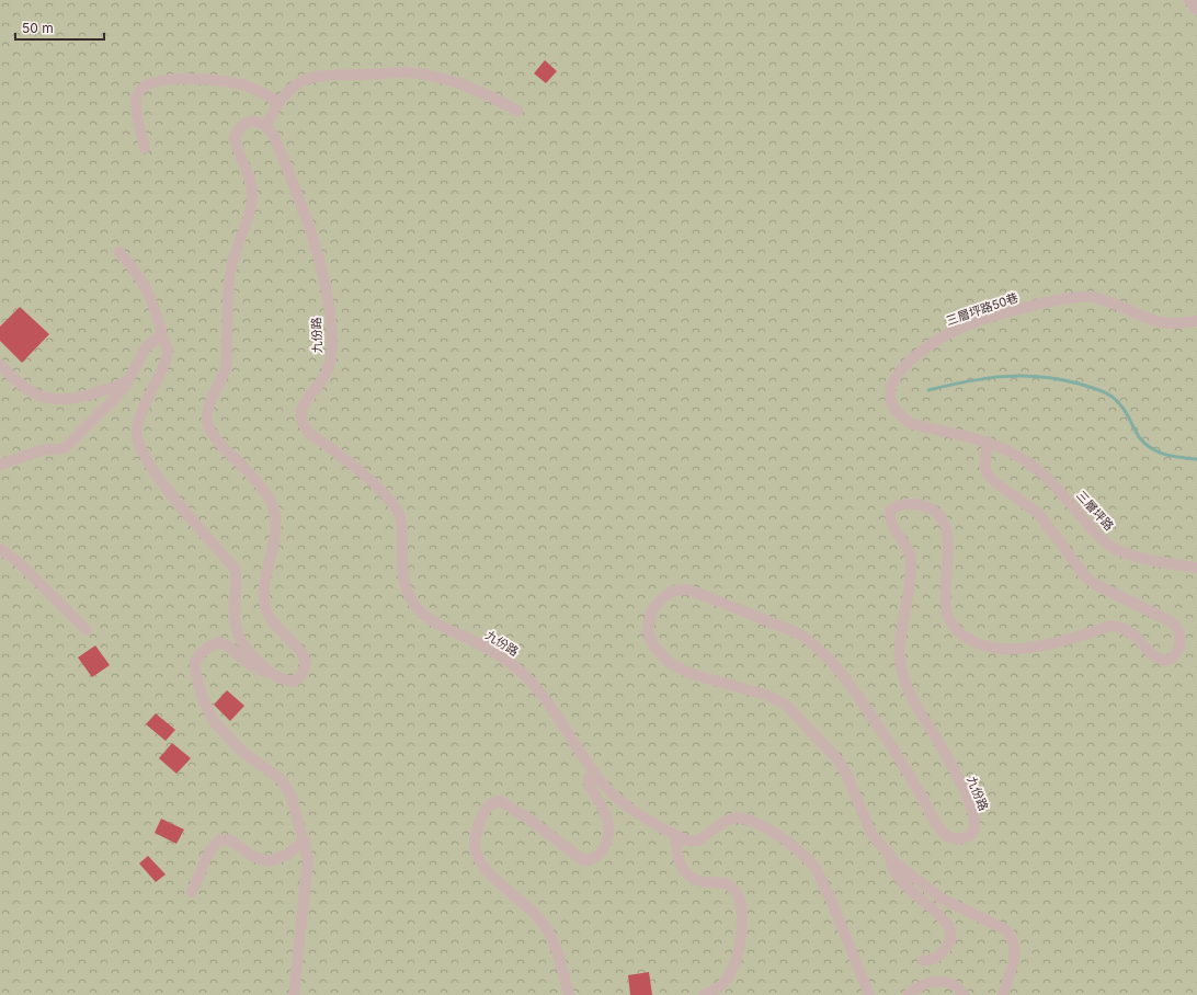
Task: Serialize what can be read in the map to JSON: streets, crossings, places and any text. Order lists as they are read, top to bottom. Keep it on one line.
{"streets":{"street":["三層坪路50巷","九份路","三層坪路"]},"crossings":[["三層坪路50巷","九份路"],["三層坪路50巷","三層坪路"],["九份路","三層坪路"]],"scale_bar":"50 m"}
